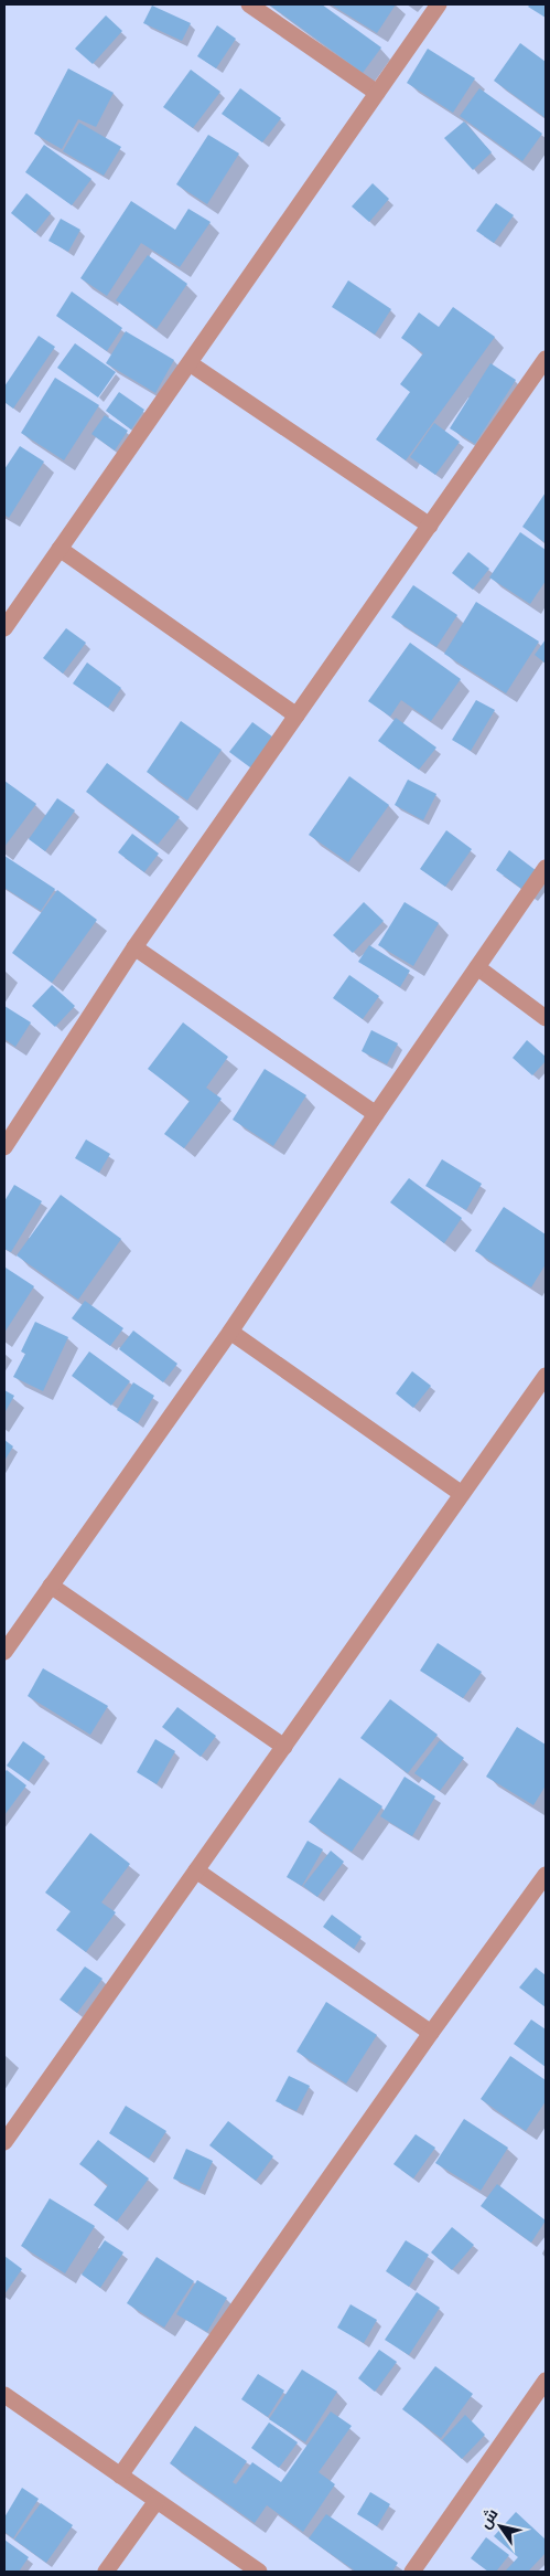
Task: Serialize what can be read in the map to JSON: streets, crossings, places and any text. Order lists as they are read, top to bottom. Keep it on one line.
{"north":"top left"}
